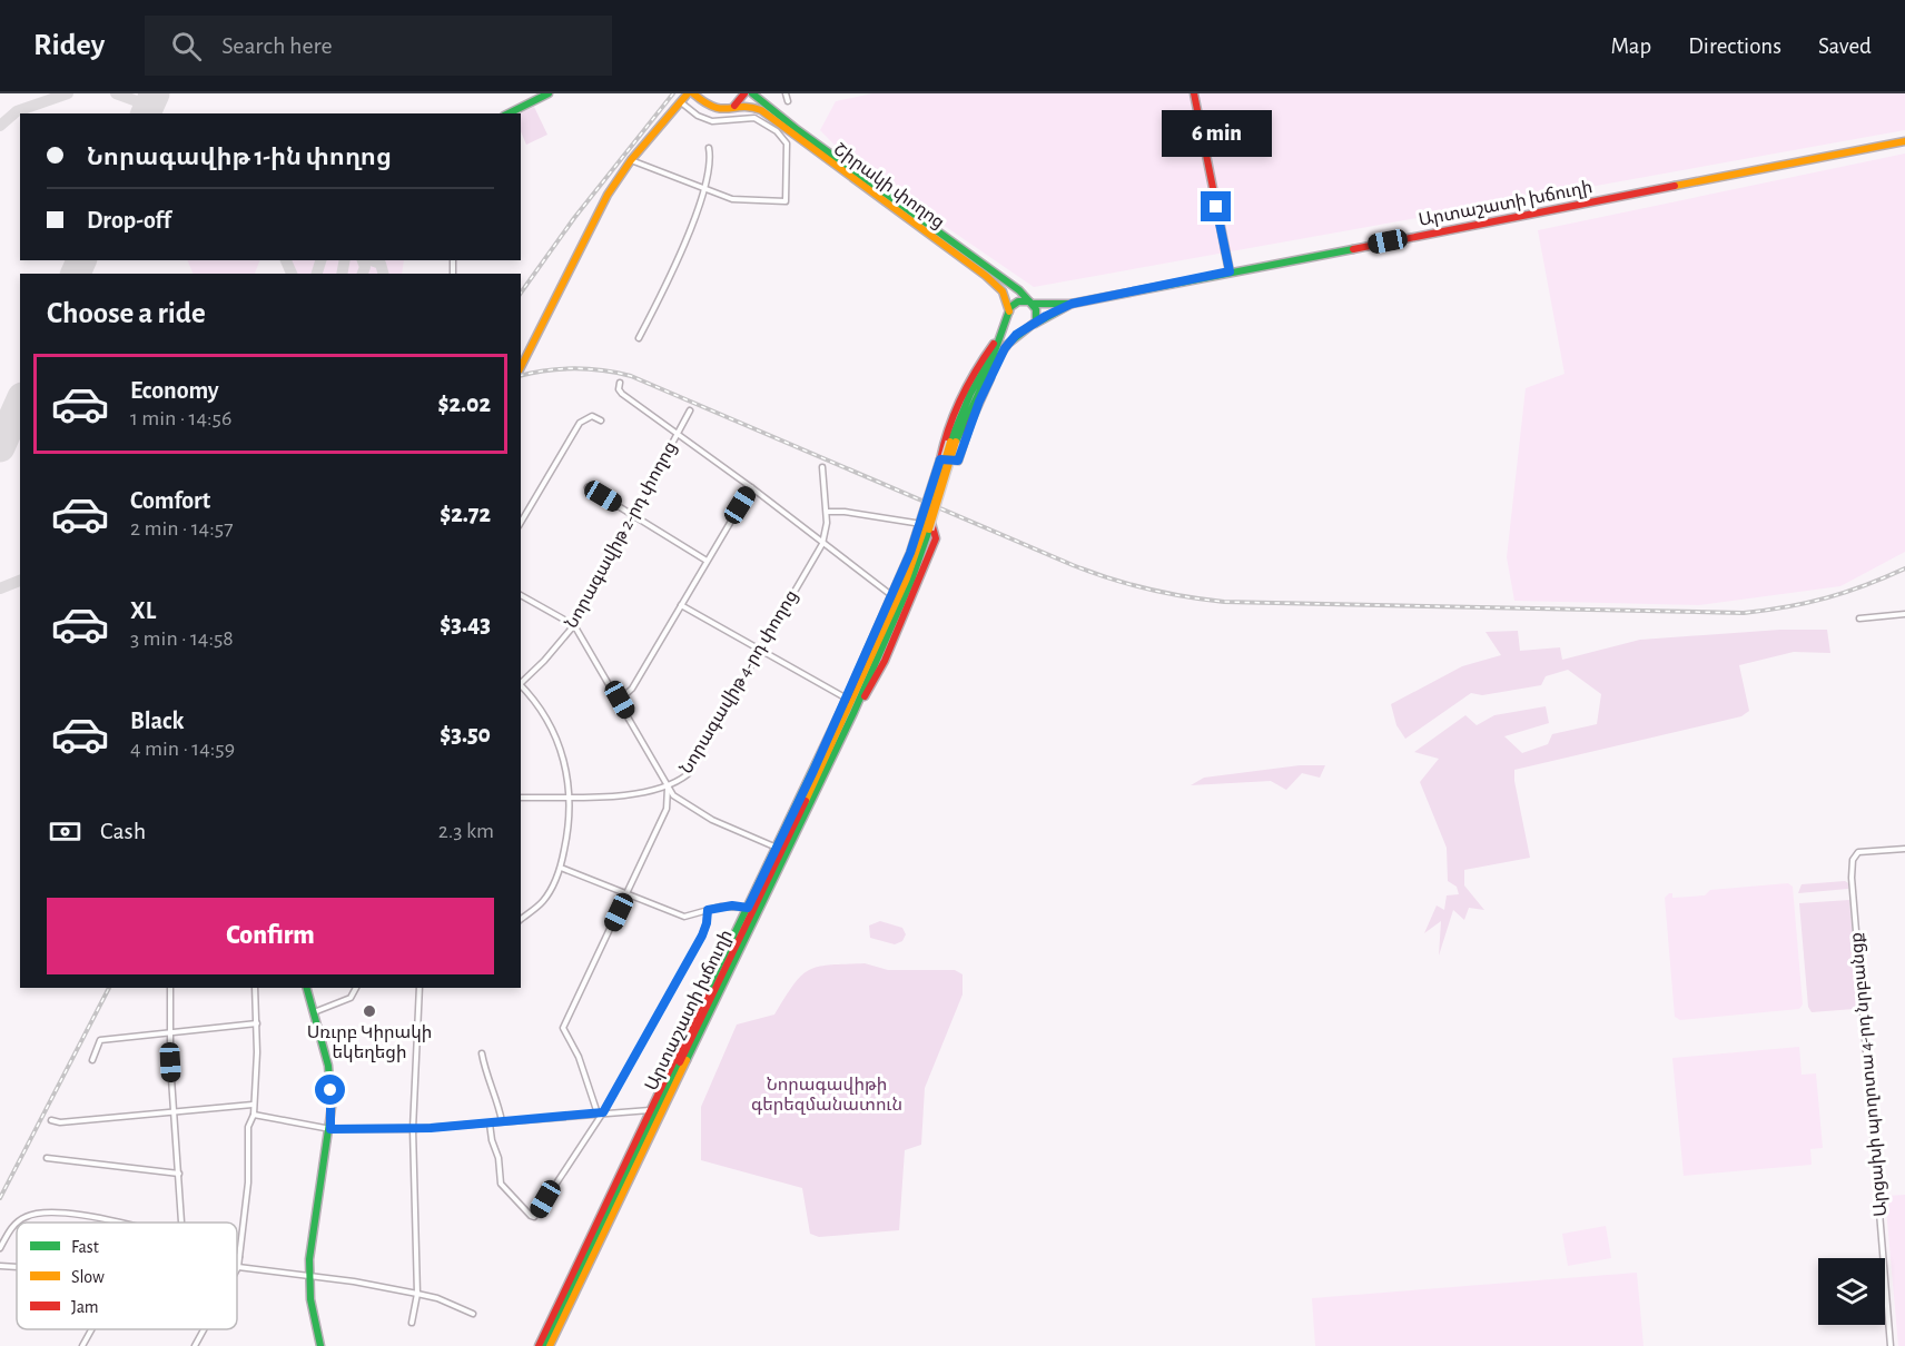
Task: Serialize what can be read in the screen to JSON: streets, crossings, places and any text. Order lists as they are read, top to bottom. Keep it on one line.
{"streets":{"main road":["Շիրակի փողոց","Արտաշատի խճուղի"],"street":["Նորագավիթ 2-րդ փողոց","Նորագավիթ 4-րդ փողոց","Արցախի պողոտա 4-րդ նրբանցք"]},"crossings":[["Շիրակի փողոց","Արտաշատի խճուղի"]],"parks":["Նորագավիթի գերեզմանատուն"],"places":["Սռւրբ Կիրակի եկեղեցի"],"legend":["Fast","Slow","Jam"],"page":{"header":"Ridey","search":"Search here","nav":["Map","Directions","Saved"],"bubble":"6 min","banner":["Նորագավիթ 1-ին փողոց","Drop-off"],"heading":"Choose a ride","list":[{"name":"Economy","note":"1 min · 14:56","value":"$2.02"},{"name":"Comfort","note":"2 min · 14:57","value":"$2.72"},{"name":"XL","note":"3 min · 14:58","value":"$3.43"},{"name":"Black","note":"4 min · 14:59","value":"$3.50"}],"pay":["Cash","2.3 km"],"buttons":"Confirm"}}
